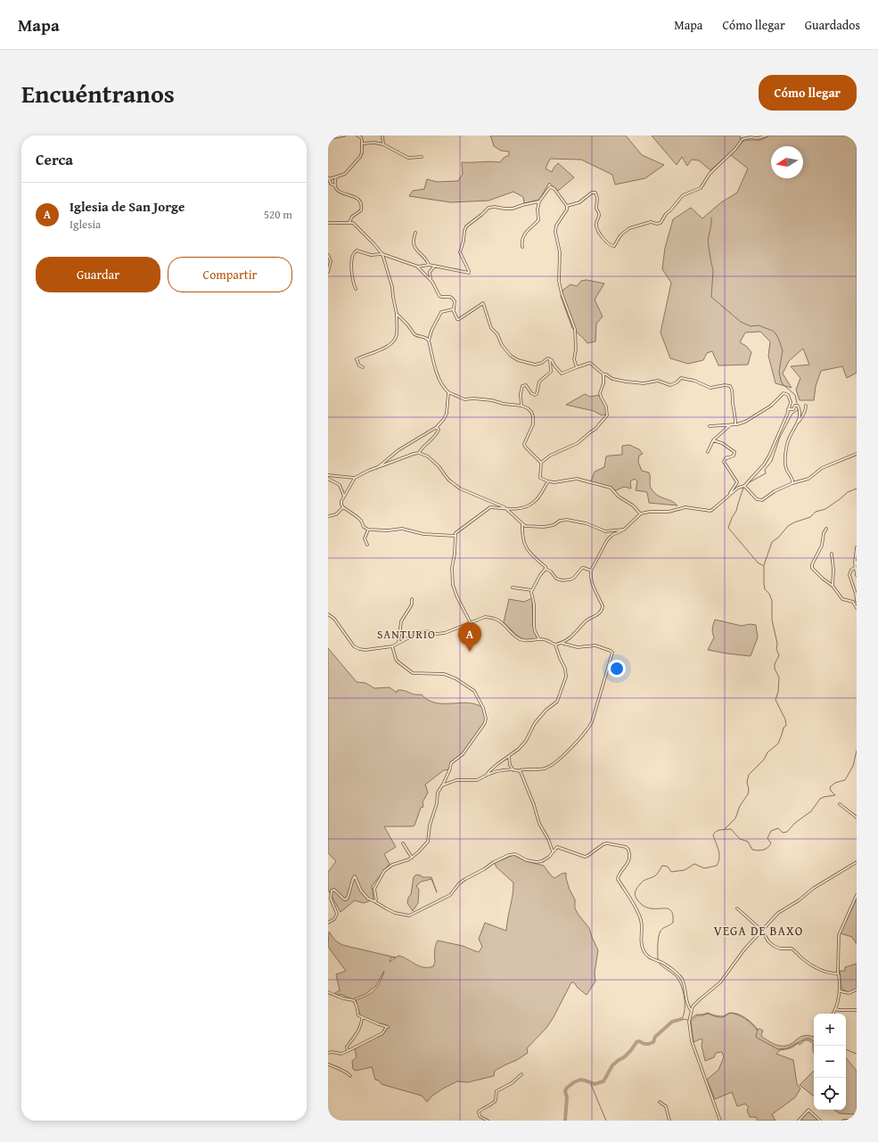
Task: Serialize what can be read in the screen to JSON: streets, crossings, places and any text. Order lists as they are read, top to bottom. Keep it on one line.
{"districts":["SANTURIO","VEGA DE BAXO"],"north":"left","page":{"header":"Mapa","nav":["Mapa","Cómo llegar","Guardados"],"title":"Encuéntranos","buttons":["Cómo llegar",["Guardar","Compartir"]],"heading":"Cerca","list":[{"mark":"A","name":"Iglesia de San Jorge","note":"Iglesia","value":"520 m"}],"pins":"A","map_buttons":["+","−"]}}
